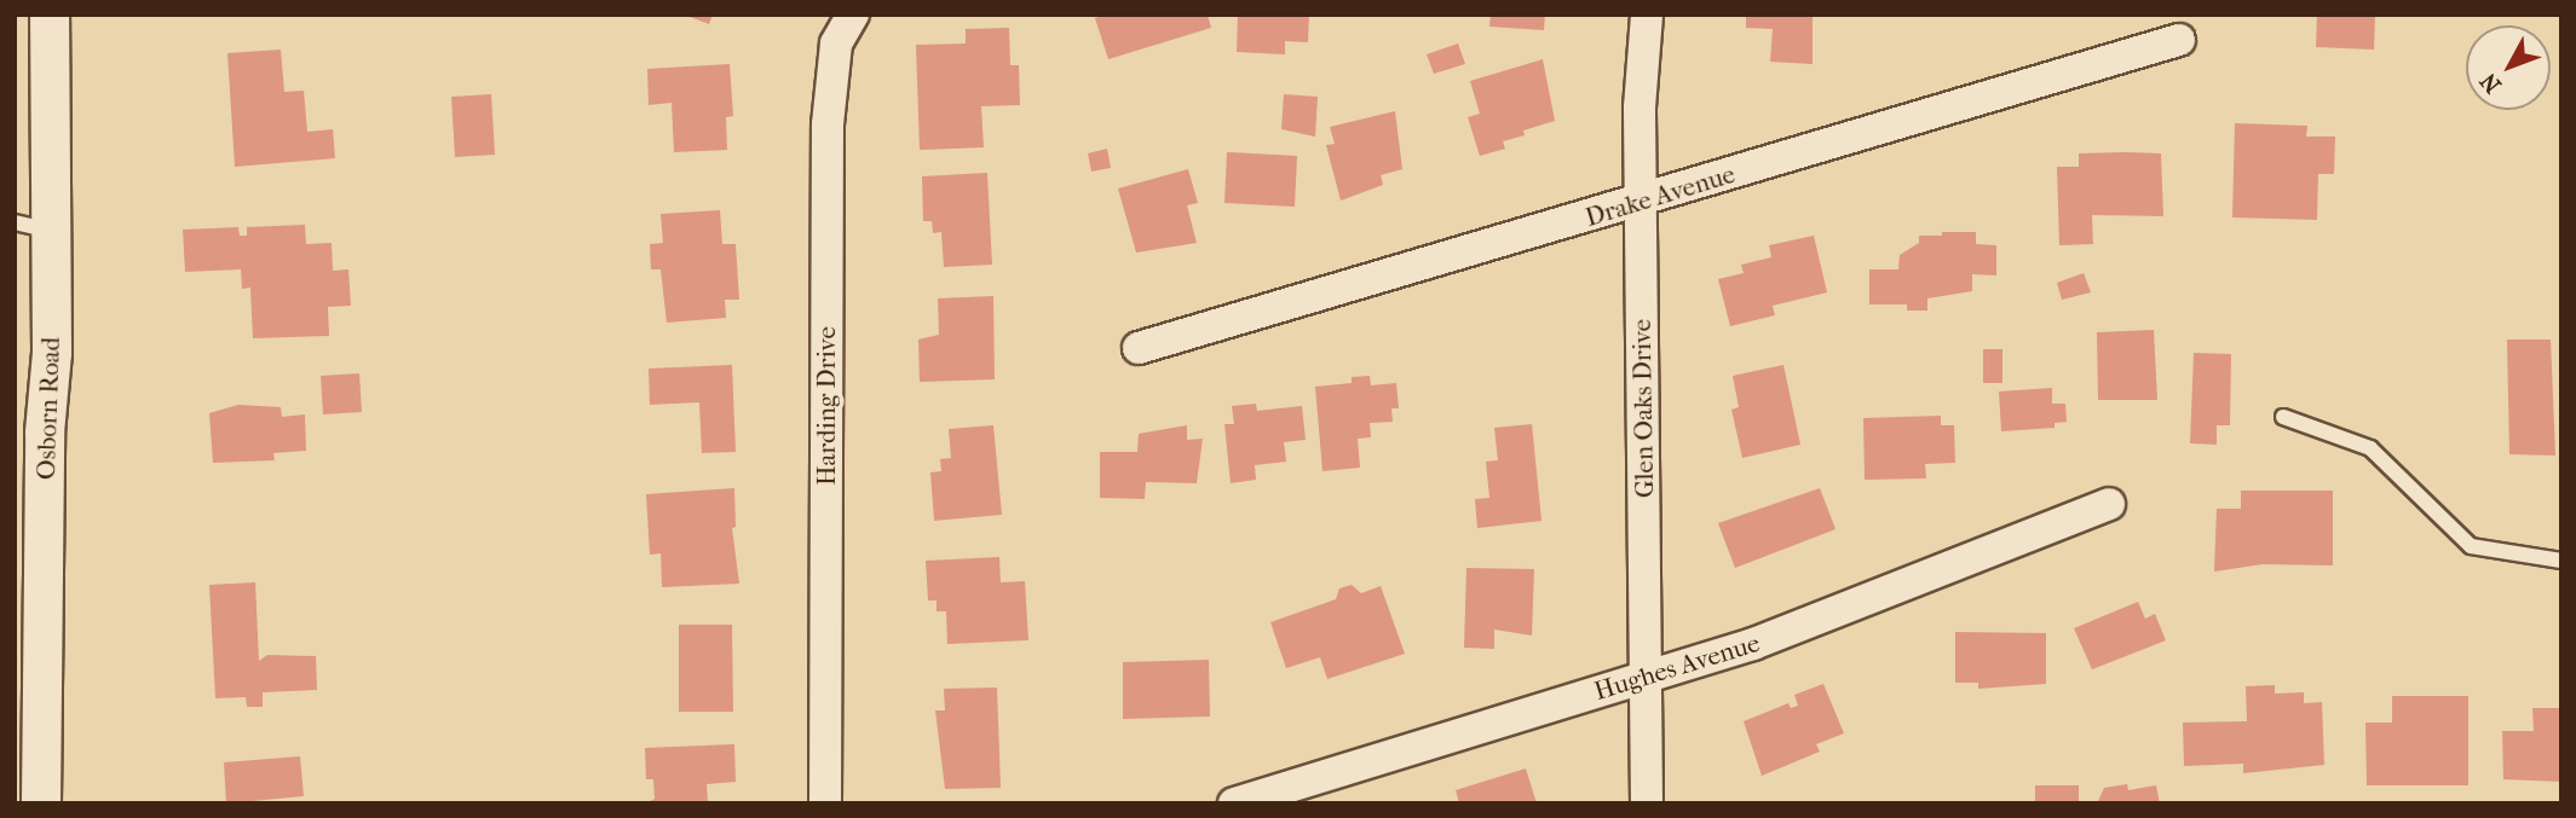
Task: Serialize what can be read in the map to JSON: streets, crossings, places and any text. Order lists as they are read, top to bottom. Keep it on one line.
{"streets":{"street":["Drake Avenue","Harding Drive","Osborn Road","Glen Oaks Drive","Hughes Avenue"]},"crossings":[["Drake Avenue","Glen Oaks Drive"],["Glen Oaks Drive","Hughes Avenue"]],"north":"bottom left"}
